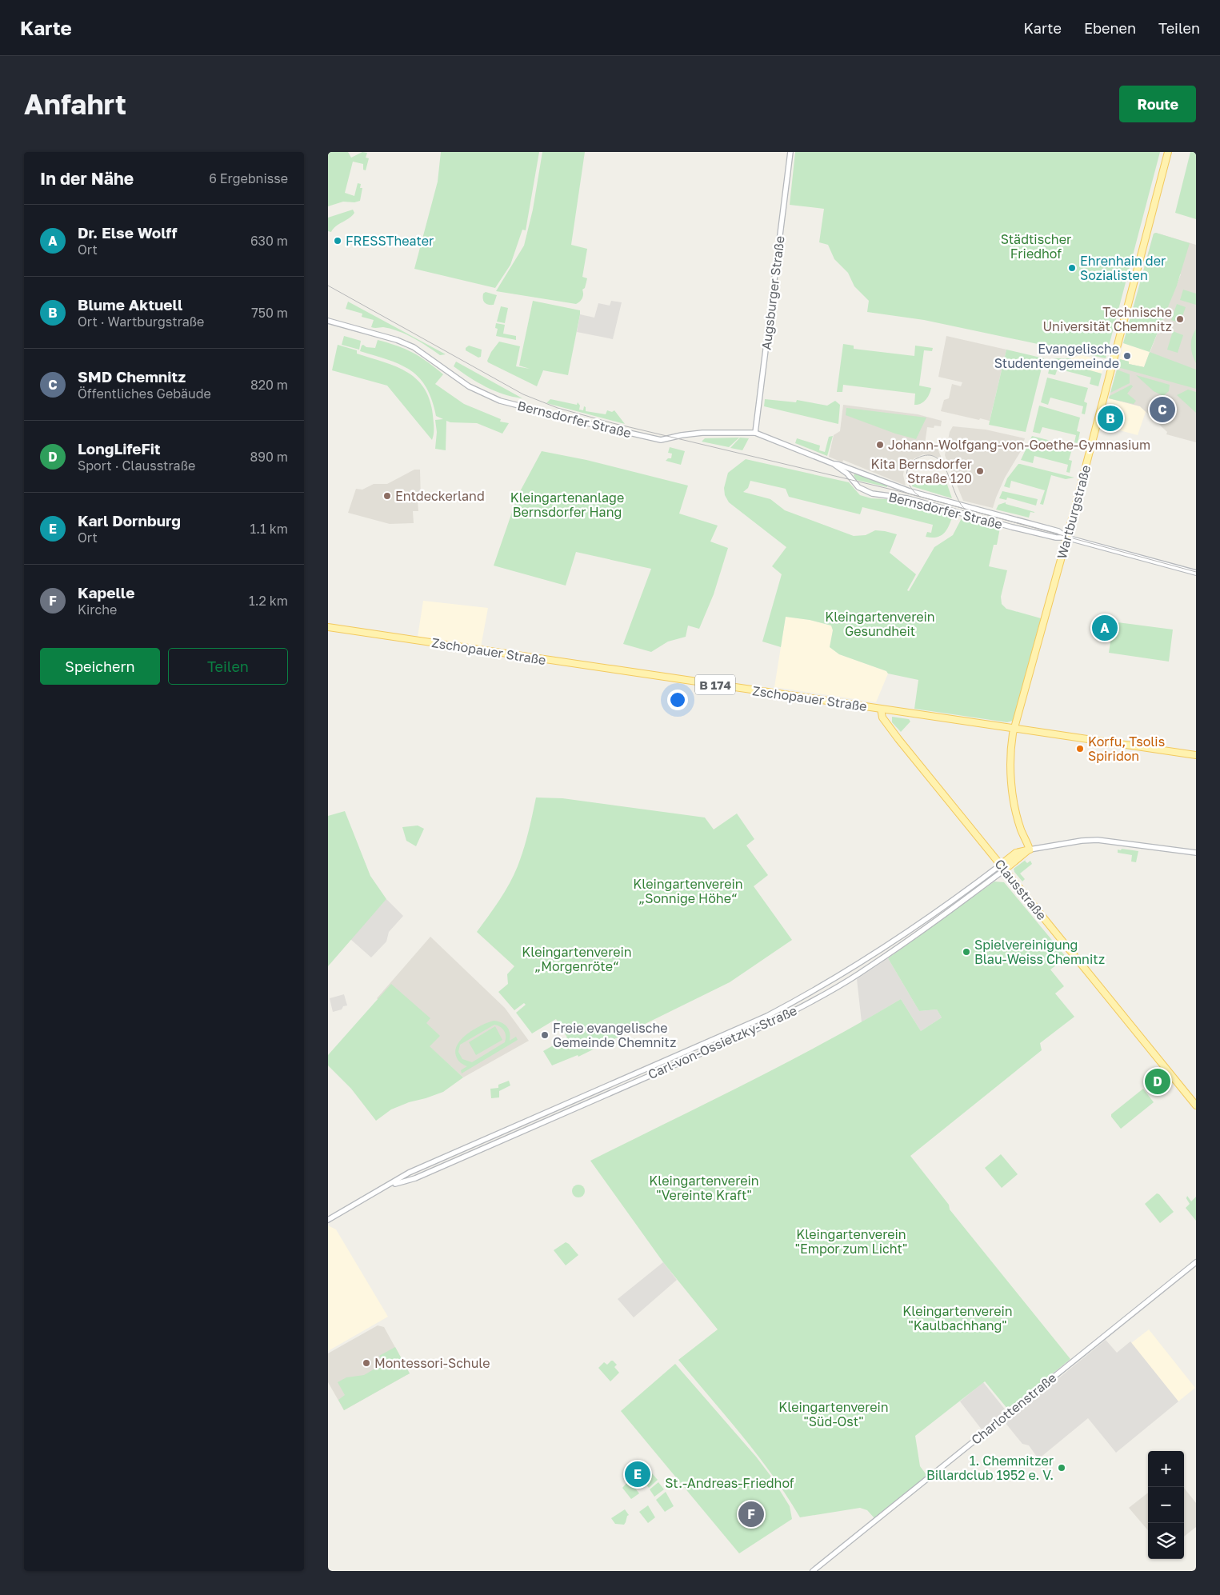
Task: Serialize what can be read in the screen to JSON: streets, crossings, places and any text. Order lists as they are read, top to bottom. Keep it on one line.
{"streets":{"main road":["Wartburgstraße","Zschopauer Straße","B 174","Clausstraße","Carl-von-Ossietzky-Straße"],"street":["Augsburger Straße","Bernsdorfer Straße","Charlottenstraße"]},"crossings":[["Augsburger Straße","Bernsdorfer Straße"],["Bernsdorfer Straße","Wartburgstraße"],["Wartburgstraße","Zschopauer Straße"],["Wartburgstraße","Carl-von-Ossietzky-Straße"],["Zschopauer Straße","Clausstraße"],["Clausstraße","Carl-von-Ossietzky-Straße"]],"parks":["Städtischer Friedhof","Kleingartenanlage Bernsdorfer Hang","Kleingartenverein Gesundheit","Kleingartenverein „Sonnige Höhe“","Kleingartenverein „Morgenröte“","Kleingartenverein \"Vereinte Kraft\"","Kleingartenverein \"Empor zum Licht\"","Kleingartenverein \"Kaulbachhang\"","Kleingartenverein \"Süd-Ost\"","St.-Andreas-Friedhof"],"places":["FRESSTheater","Ehrenhain der Sozialisten","Technische Universität Chemnitz","Evangelische Studentengemeinde","Johann-Wolfgang-von-Goethe-Gymnasium","Kita Bernsdorfer Straße 120","Entdeckerland","Korfu, Tsolis Spiridon","Spielvereinigung Blau-Weiss Chemnitz","Freie evangelische Gemeinde Chemnitz","Montessori-Schule","1. Chemnitzer Billardclub 1952 e. V."],"page":{"header":"Karte","nav":["Karte","Ebenen","Teilen"],"buttons":["Route",["Speichern","Teilen"]],"title":"Anfahrt","heading":["In der Nähe","6 Ergebnisse"],"list":[{"mark":"A","name":"Dr. Else Wolff","note":"Ort","value":"630 m"},{"mark":"B","name":"Blume Aktuell","note":"Ort · Wartburgstraße","value":"750 m"},{"mark":"C","name":"SMD Chemnitz","note":"Öffentliches Gebäude","value":"820 m"},{"mark":"D","name":"LongLifeFit","note":"Sport · Clausstraße","value":"890 m"},{"mark":"E","name":"Karl Dornburg","note":"Ort","value":"1.1 km"},{"mark":"F","name":"Kapelle","note":"Kirche","value":"1.2 km"}],"pins":["C","B","A","D","E","F"],"map_buttons":["+","−"]}}
